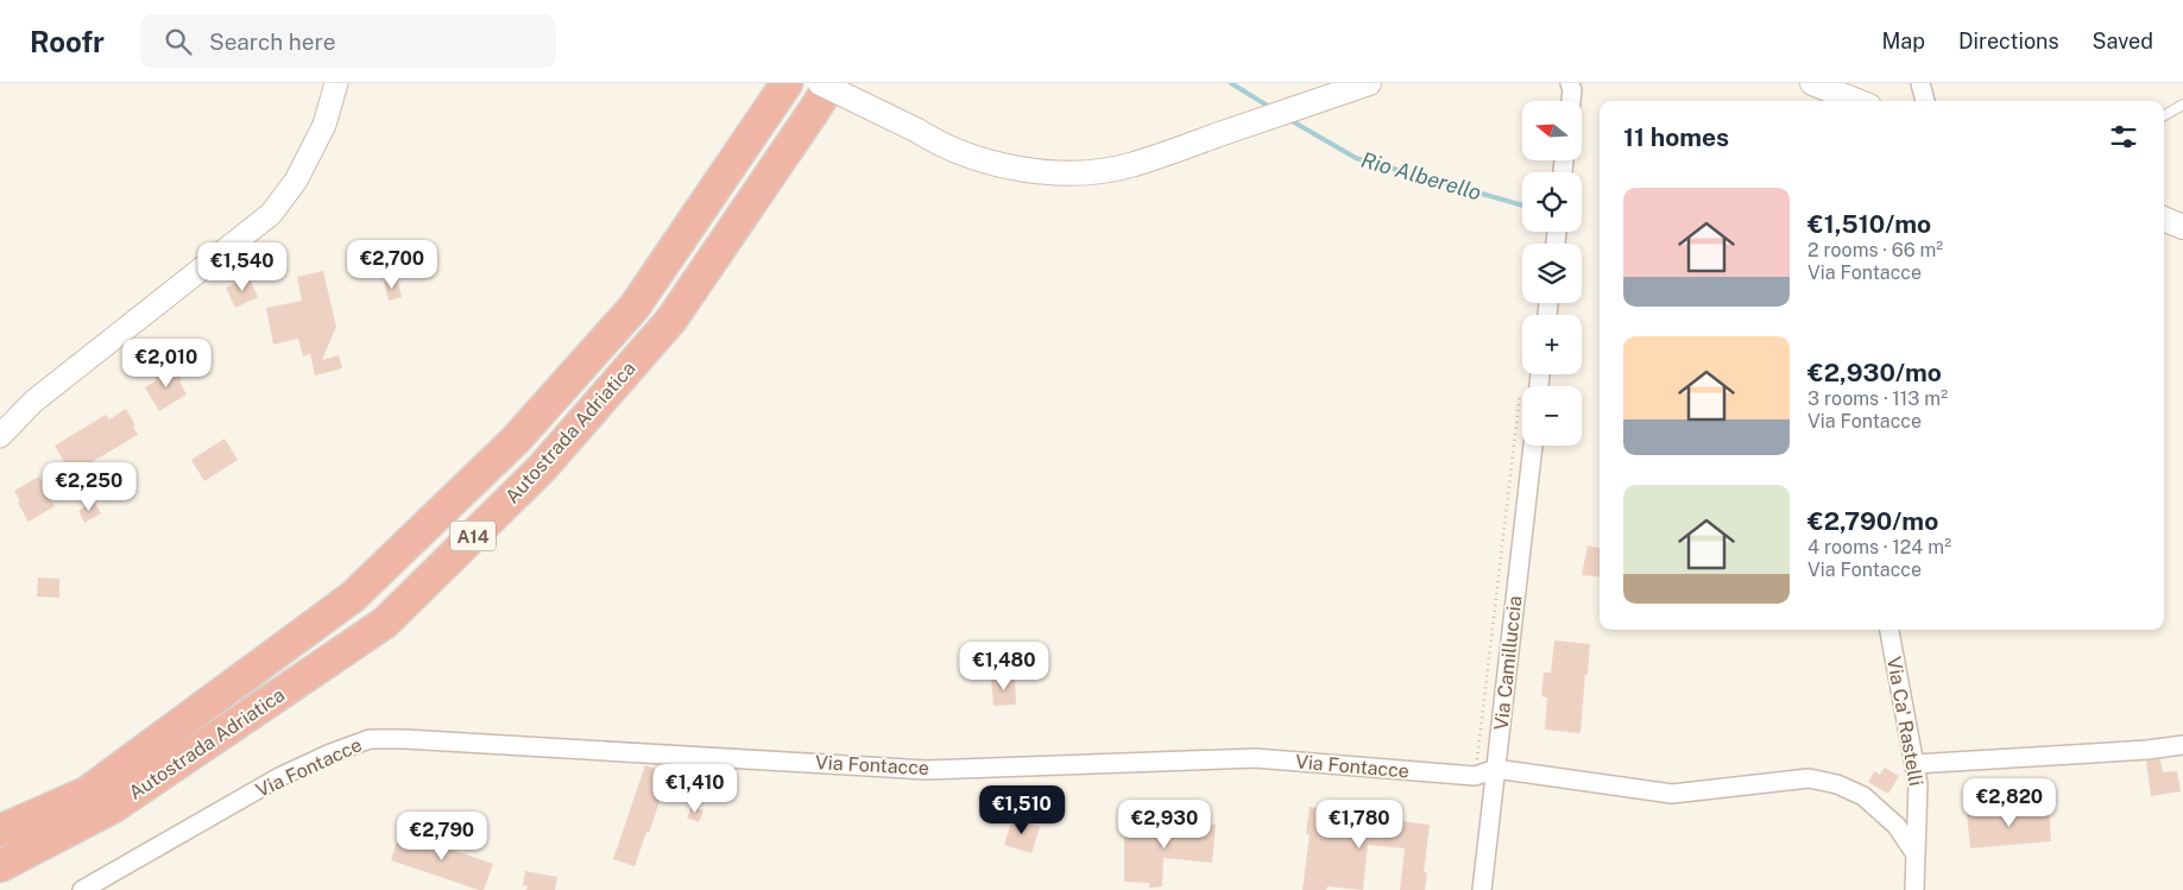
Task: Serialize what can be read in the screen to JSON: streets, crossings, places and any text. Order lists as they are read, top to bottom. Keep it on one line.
{"streets":{"highway":["Autostrada Adriatica","A14"],"street":["Via Camilluccia","Via Ca' Rastelli","Via Fontacce"]},"crossings":[["Via Camilluccia","Via Fontacce"],["Via Ca' Rastelli","Via Fontacce"]],"water":["Rio Alberello"],"north":"left","page":{"header":"Roofr","search":"Search here","nav":["Map","Directions","Saved"],"map_buttons":["+","−"],"heading":"11 homes","list":[{"name":"€1,510/mo","note":"2 rooms · 66 m² · Via Fontacce"},{"name":"€2,930/mo","note":"3 rooms · 113 m² · Via Fontacce"},{"name":"€2,790/mo","note":"4 rooms · 124 m² · Via Fontacce"}],"price":["€2,700","€1,540","€2,010","€2,250","€1,480","€1,410","€2,820","€1,510","€2,930","€1,780","€2,790"]}}
